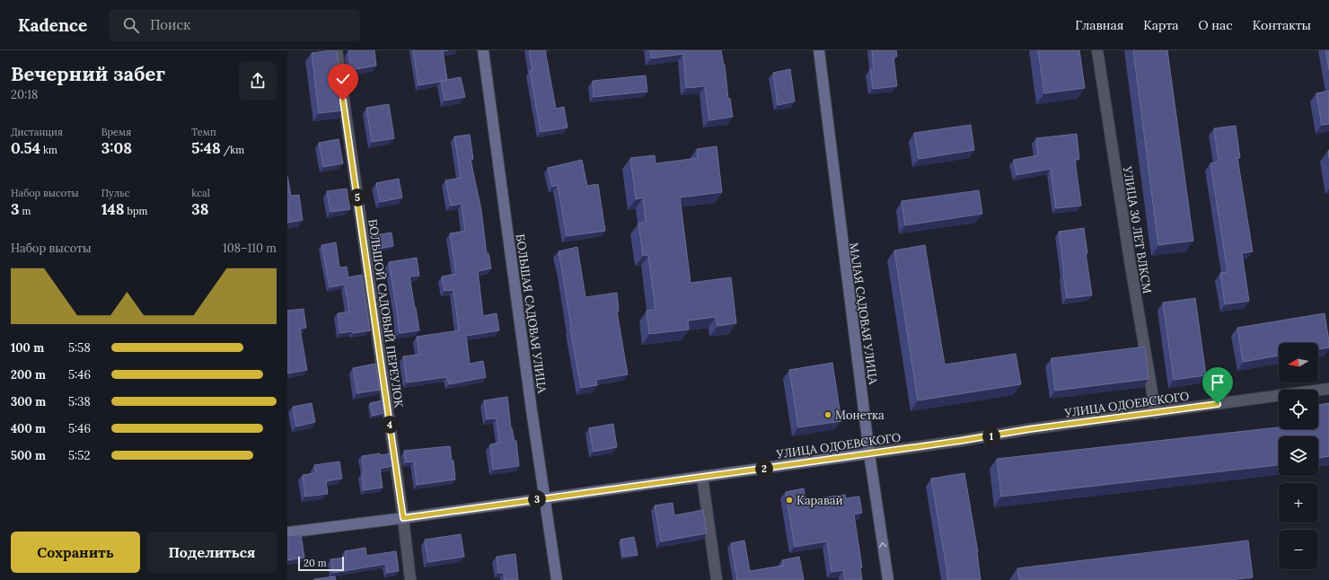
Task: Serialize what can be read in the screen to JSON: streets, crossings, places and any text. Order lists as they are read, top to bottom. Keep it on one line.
{"streets":{"street":["УЛИЦА 30 ЛЕТ ВЛКСМ","БОЛЬШОЙ САДОВЫЙ ПЕРЕУЛОК","БОЛЬШАЯ САДОВАЯ УЛИЦА","МАЛАЯ САДОВАЯ УЛИЦА","УЛИЦА ОДОЕВСКОГО"]},"crossings":[["УЛИЦА 30 ЛЕТ ВЛКСМ","УЛИЦА ОДОЕВСКОГО"],["БОЛЬШОЙ САДОВЫЙ ПЕРЕУЛОК","УЛИЦА ОДОЕВСКОГО"],["БОЛЬШАЯ САДОВАЯ УЛИЦА","УЛИЦА ОДОЕВСКОГО"],["МАЛАЯ САДОВАЯ УЛИЦА","УЛИЦА ОДОЕВСКОГО"]],"places":["Монетка","Каравай"],"scale_bar":"20 m","north":"left","page":{"header":"Kadence","search":"Поиск","nav":["Главная","Карта","О нас","Контакты"],"heading":["Вечерний забег","20:18"],"stats":[["Дистанция","0.54 km"],["Время","3:08"],["Темп","5:48 /km"],["Набор высоты","3 m"],["Пульс","148 bpm"],["kcal","38"]],"pins":["5","4","1","2","3"],"chart":["Набор высоты","108–110 m"],"list":[{"name":"100 m","note":"5:58"},{"name":"200 m","note":"5:46"},{"name":"300 m","note":"5:38"},{"name":"400 m","note":"5:46"},{"name":"500 m","note":"5:52"}],"map_buttons":["+","−"],"buttons":["Сохранить","Поделиться"],"scale":"20 m"}}
